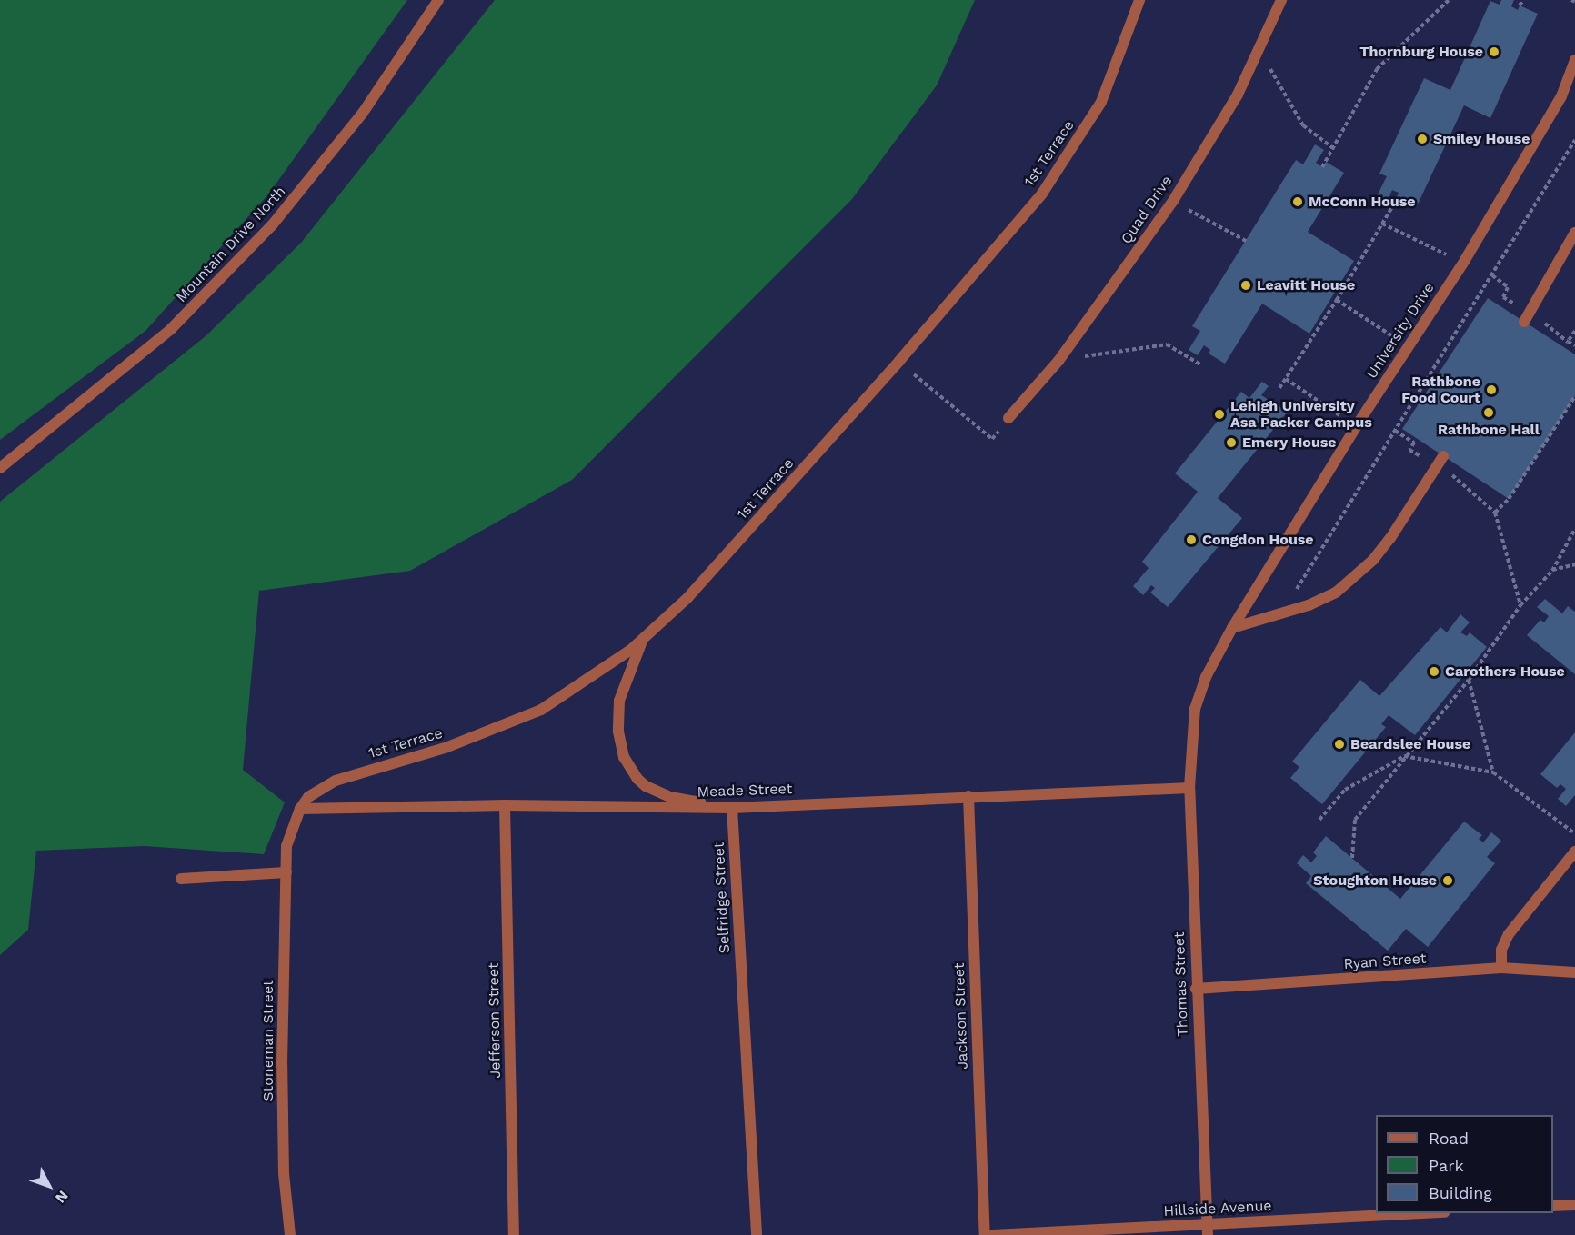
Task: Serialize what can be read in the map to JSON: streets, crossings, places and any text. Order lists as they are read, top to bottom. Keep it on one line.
{"streets":{"street":["1st Terrace","Quad Drive","Mountain Drive North","University Drive","Meade Street","Selfridge Street","Ryan Street","Thomas Street","Jackson Street","Jefferson Street","Stoneman Street","Hillside Avenue"]},"crossings":[["1st Terrace","Meade Street"],["1st Terrace","Stoneman Street"],["University Drive","Thomas Street"],["Meade Street","Selfridge Street"],["Meade Street","Thomas Street"],["Meade Street","Jackson Street"],["Meade Street","Jefferson Street"],["Ryan Street","Thomas Street"],["Thomas Street","Hillside Avenue"]],"places":["Thornburg House","Smiley House","McConn House","Leavitt House","Rathbone Food Court","Rathbone Hall","Lehigh University Asa Packer Campus","Emery House","Congdon House","Carothers House","Beardslee House","Stoughton House"],"legend":["Road","Park","Building"],"north":"bottom right"}
